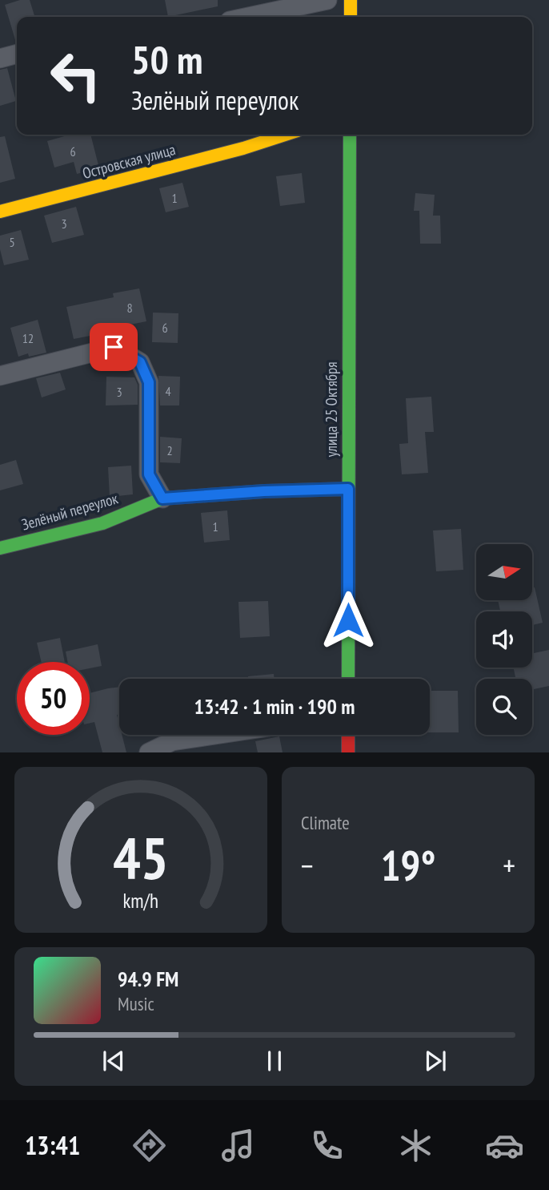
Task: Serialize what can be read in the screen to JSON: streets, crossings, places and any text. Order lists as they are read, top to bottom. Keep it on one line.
{"streets":{"street":["Островская улица","улица 25 Октября","Зелёный переулок"]},"crossings":[["улица 25 Октября","Зелёный переулок"]],"house_numbers":["6","1","3","5","8","6","12","4","3","2","1"],"north":"right","page":{"turn":["50 m","Зелёный переулок"],"limit":"50","trip":"13:42 · 1 min · 190 m","tile":"Climate","heat":["−","19°","+"],"song":["94.9 FM","Music"],"tabs":"13:41","gauge":["45","km/h"]}}
